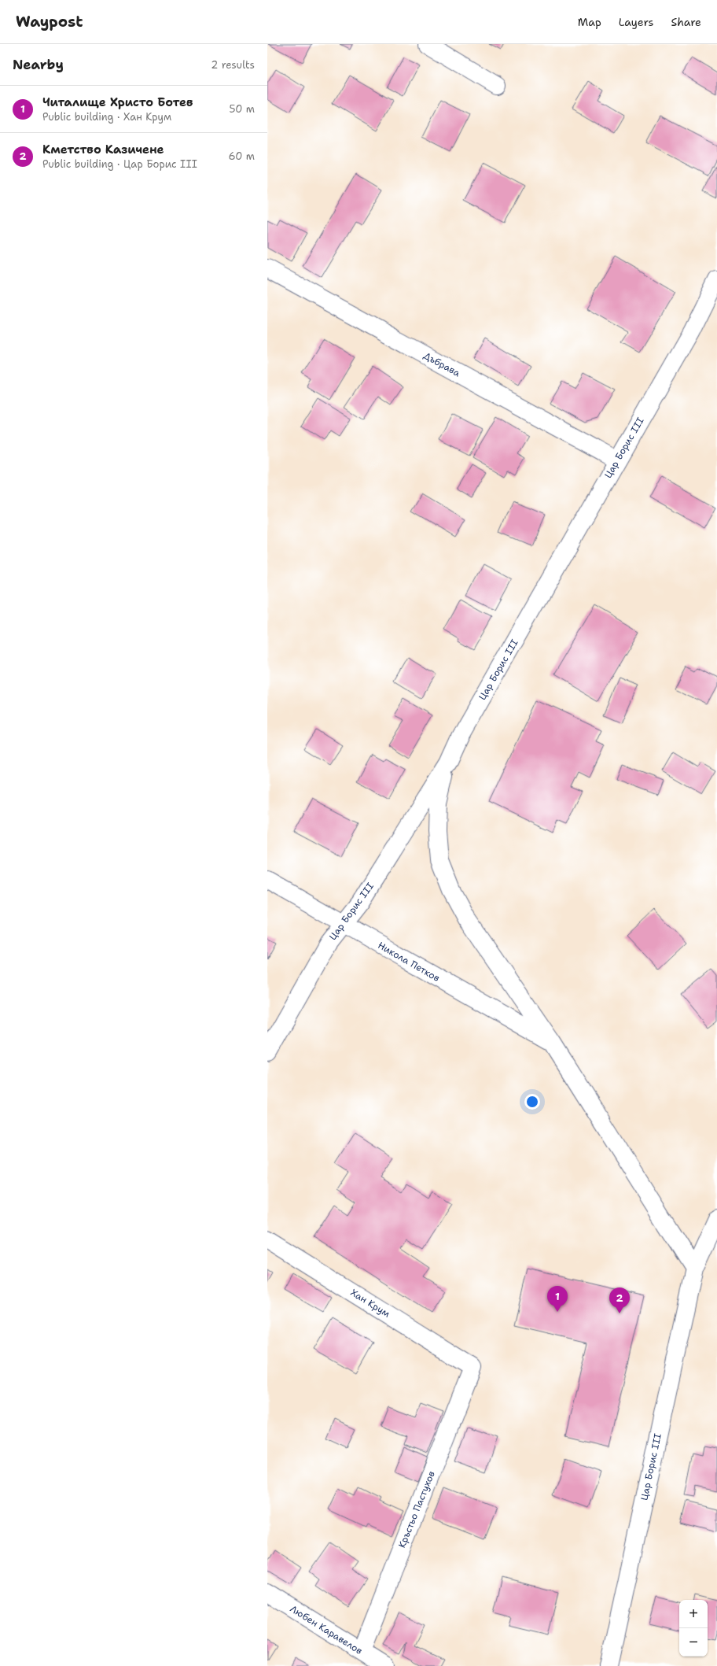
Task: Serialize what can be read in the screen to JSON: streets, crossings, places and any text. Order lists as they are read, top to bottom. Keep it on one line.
{"streets":{"street":["Дъбрава","Цар Борис III","Никола Петков","Хан Крум","Кръстьо Пастухов","Любен Каравелов"]},"crossings":[["Дъбрава","Цар Борис III"],["Цар Борис III","Никола Петков"],["Хан Крум","Кръстьо Пастухов"],["Кръстьо Пастухов","Любен Каравелов"]],"page":{"header":"Waypost","nav":["Map","Layers","Share"],"heading":["Nearby","2 results"],"list":[{"mark":"1","name":"Читалище Христо Ботев","note":"Public building · Хан Крум","value":"50 m"},{"mark":"2","name":"Кметство Казичене","note":"Public building · Цар Борис III","value":"60 m"}],"pins":["1","2"],"map_buttons":["+","−"]}}
